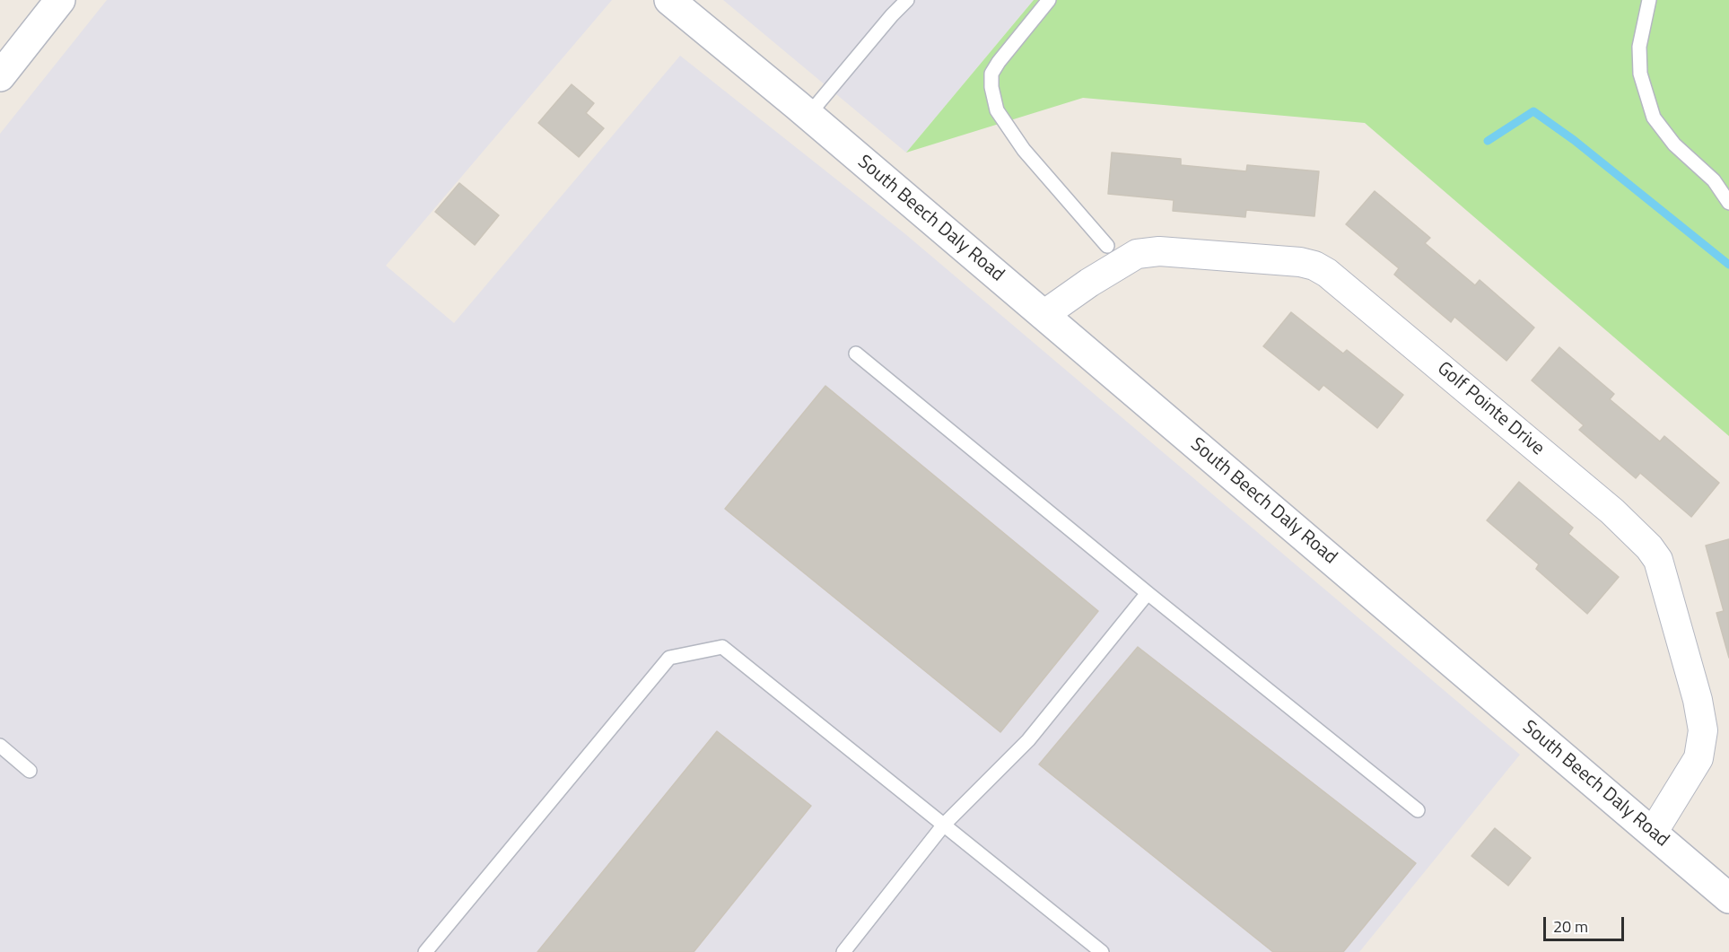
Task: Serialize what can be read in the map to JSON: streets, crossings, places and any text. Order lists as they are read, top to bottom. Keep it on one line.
{"streets":{"street":["South Beech Daly Road","Golf Pointe Drive"]},"crossings":[["South Beech Daly Road","Golf Pointe Drive"]],"scale_bar":"20 m"}
